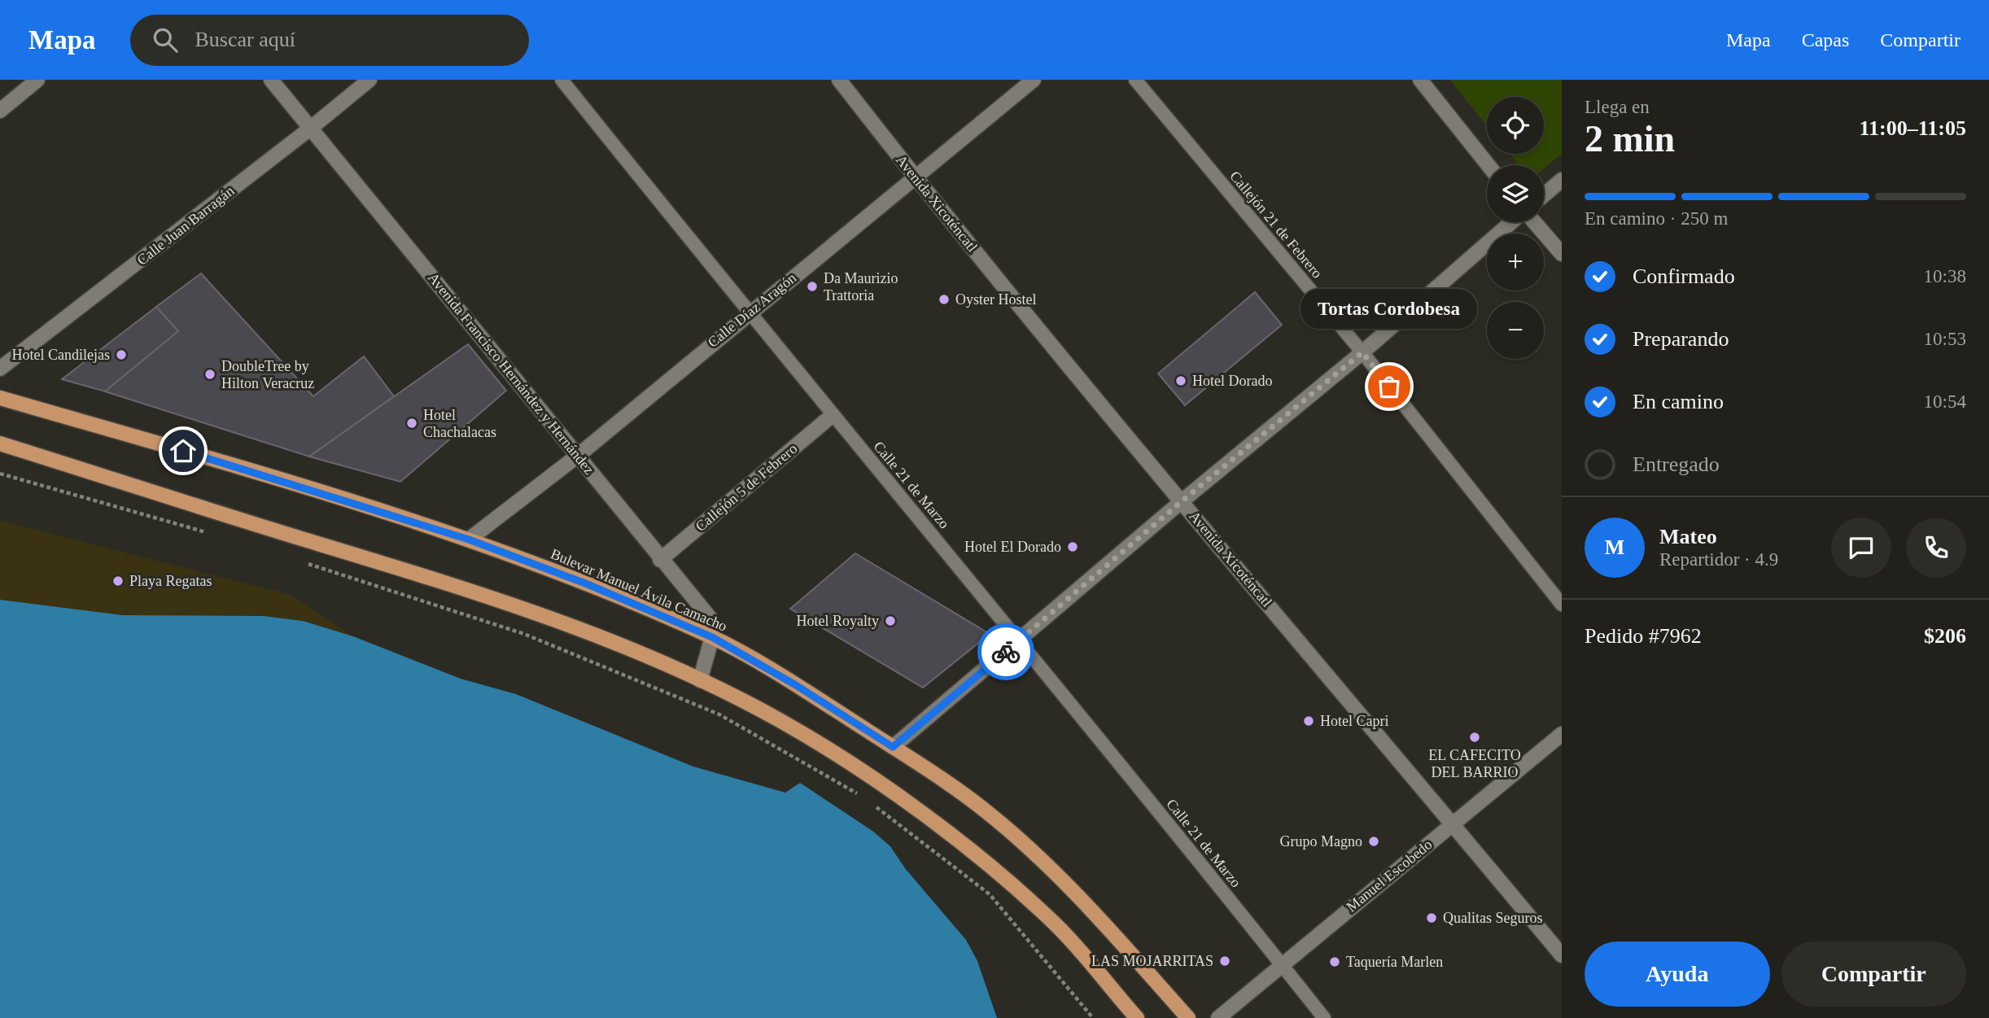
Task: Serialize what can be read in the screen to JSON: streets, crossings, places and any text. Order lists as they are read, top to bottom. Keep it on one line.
{"streets":{"main road":["Bulevar Manuel Ávila Camacho"],"street":["Avenida Xicoténcatl","Calle Juan Barragán","Calle Díaz Aragón","Avenida Francisco Hernández y Hernández","Callejón 5 de Febrero","Manuel Escobedo"],"lane":["Callejón 21 de Febrero","Calle 21 de Marzo"]},"crossings":[["Avenida Xicoténcatl","Calle Díaz Aragón"],["Avenida Xicoténcatl","Manuel Escobedo"],["Calle Juan Barragán","Avenida Francisco Hernández y Hernández"],["Calle Díaz Aragón","Avenida Francisco Hernández y Hernández"],["Calle Díaz Aragón","Calle 21 de Marzo"],["Calle Díaz Aragón","Bulevar Manuel Ávila Camacho"],["Avenida Francisco Hernández y Hernández","Callejón 5 de Febrero"],["Avenida Francisco Hernández y Hernández","Bulevar Manuel Ávila Camacho"],["Calle 21 de Marzo","Callejón 5 de Febrero"],["Calle 21 de Marzo","Manuel Escobedo"]],"places":["Da Maurizio Trattoria","Oyster Hostel","Hotel Candilejas","DoubleTree by Hilton Veracruz","Hotel Dorado","Tortas Cordobesa","Hotel Chachalacas","Hotel El Dorado","Playa Regatas","Hotel Royalty","Hotel Capri","EL CAFECITO DEL BARRIO","Grupo Magno","Qualitas Seguros","LAS MOJARRITAS","Taquería Marlen"],"page":{"header":"Mapa","search":"Buscar aquí","nav":["Mapa","Capas","Compartir"],"heading":["2 min","Llega en","11:00–11:05"],"panel":["Mateo","Repartidor · 4.9","Pedido #7962","$206"],"map_buttons":["+","−"],"bar":"En camino · 250 m","list":[["Confirmado","10:38"],["Preparando","10:53"],["En camino","10:54"],"Entregado"],"bubble":"Tortas Cordobesa","round":"M","buttons":["Ayuda","Compartir"]}}
